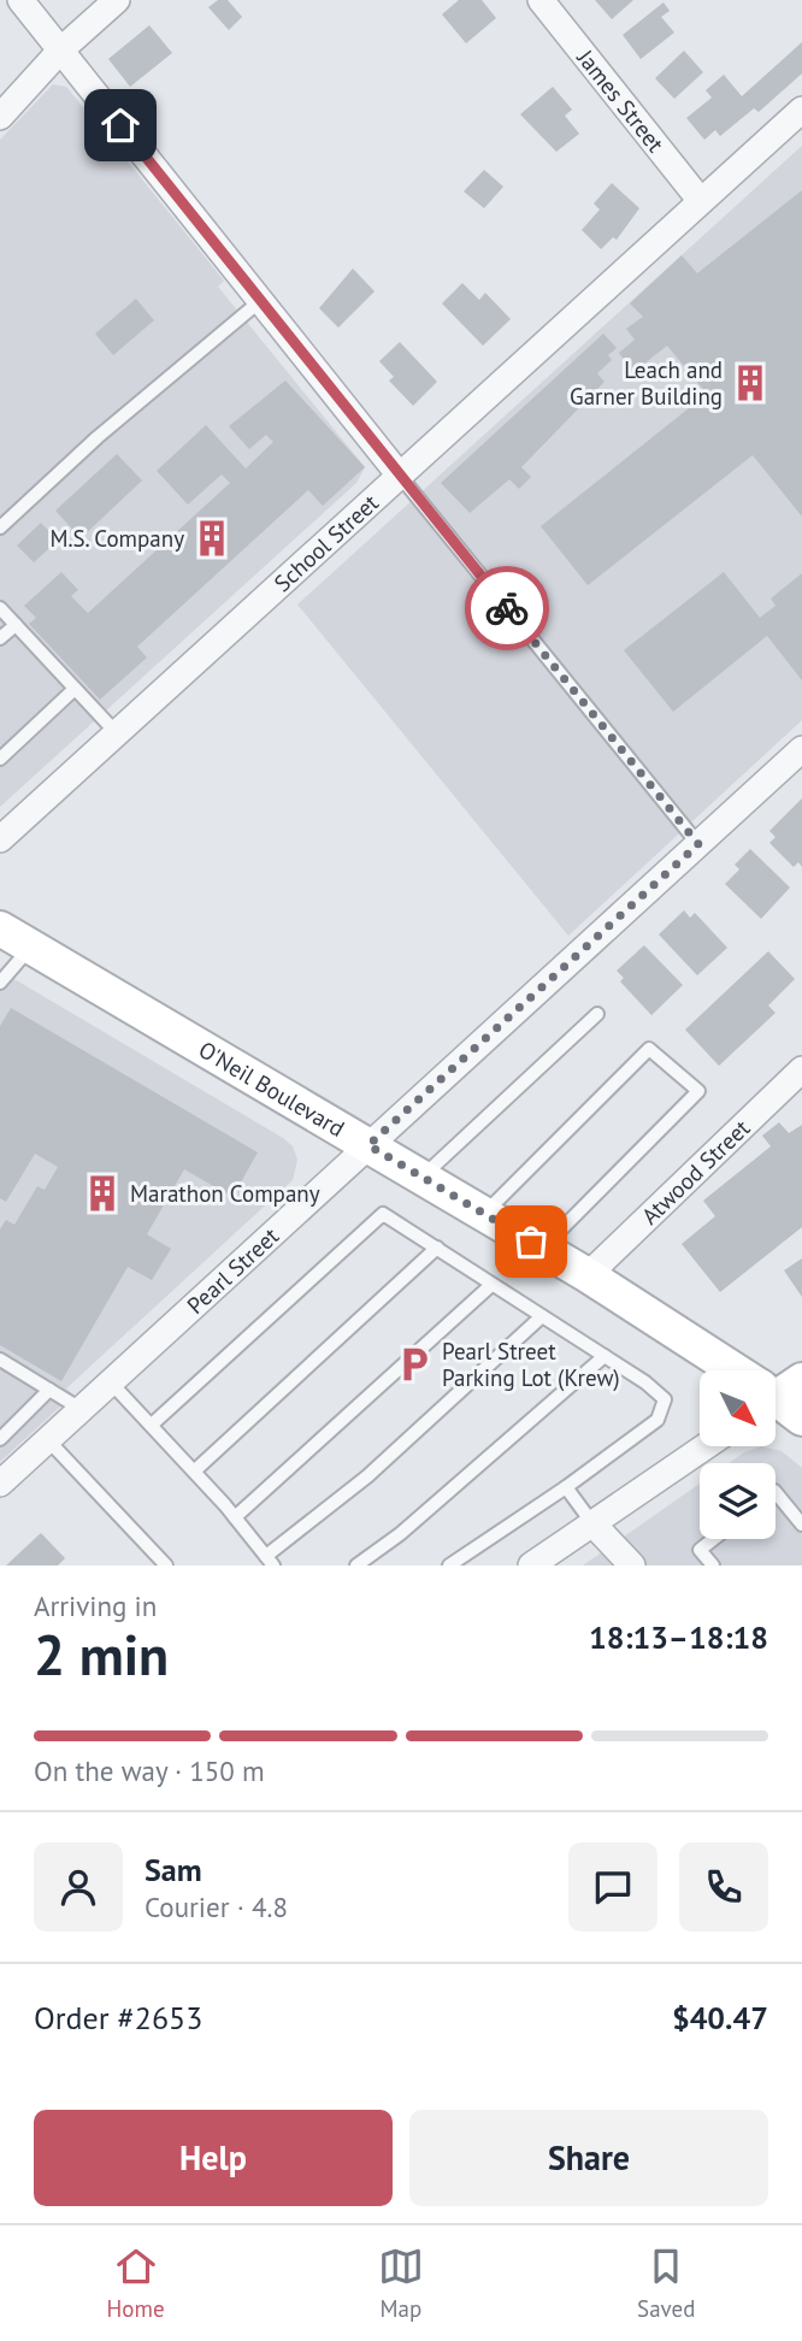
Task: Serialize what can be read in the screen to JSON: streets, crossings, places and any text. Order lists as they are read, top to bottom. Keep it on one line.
{"streets":{"main road":["O'Neil Boulevard"],"street":["James Street","School Street","Atwood Street","Pearl Street"]},"crossings":[["James Street","School Street"],["O'Neil Boulevard","Atwood Street"],["O'Neil Boulevard","Pearl Street"]],"places":{"building":["Leach and Garner Building","M.S. Company","Marathon Company"],"parking":["Pearl Street Parking Lot (Krew)"]},"north":"bottom right","page":{"heading":["2 min","Arriving in","18:13–18:18"],"panel":["Sam","Courier · 4.8","Order #2653","$40.47"],"bar":"On the way · 150 m","buttons":["Help","Share"],"tabs":["Home","Map","Saved"]}}
